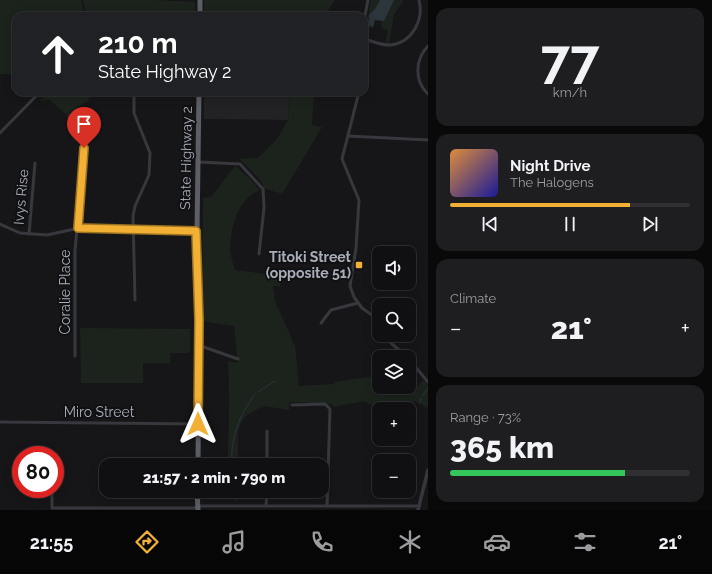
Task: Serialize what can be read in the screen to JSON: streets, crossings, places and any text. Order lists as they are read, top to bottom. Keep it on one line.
{"streets":{"highway":["State Highway 2"],"street":["Ivys Rise","Coralie Place","Miro Street"]},"crossings":[["State Highway 2","Miro Street"]],"places":{"transit":["Titoki Street (opposite 51)"]},"page":{"tile":[["77","km/h"],"Climate",["Range · 73%","365 km"]],"turn":["210 m","State Highway 2"],"song":["Night Drive","The Halogens"],"map_buttons":["+","−"],"heat":["−","21°","+"],"limit":"80","trip":"21:57 · 2 min · 790 m","tabs":["21:55","21°"]}}
